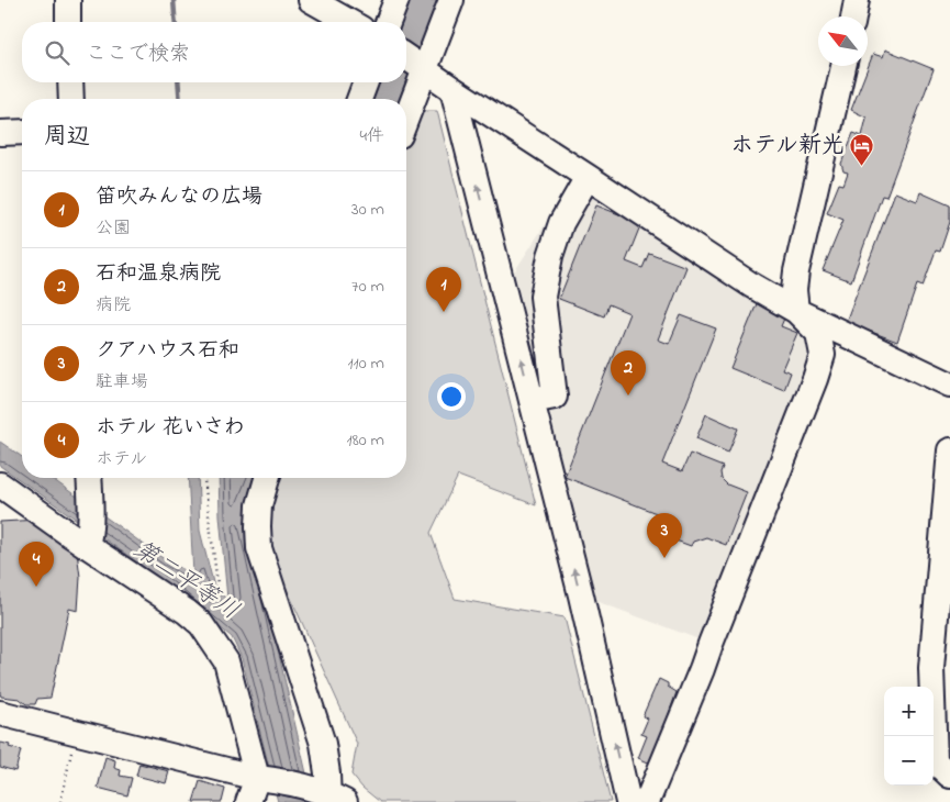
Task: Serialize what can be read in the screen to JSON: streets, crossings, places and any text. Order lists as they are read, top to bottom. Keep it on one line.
{"water":["第二平等川"],"places":{"hotel":["ホテル新光"]},"north":"top left","page":{"search":"ここで検索","heading":["周辺","4件"],"list":[{"mark":"1","name":"笛吹みんなの広場","note":"公園","value":"30 m"},{"mark":"2","name":"石和温泉病院","note":"病院","value":"70 m"},{"mark":"3","name":"クアハウス石和","note":"駐車場","value":"110 m"},{"mark":"4","name":"ホテル 花いさわ","note":"ホテル","value":"180 m"}],"pins":["1","2","3","4"],"map_buttons":["+","−"]}}
